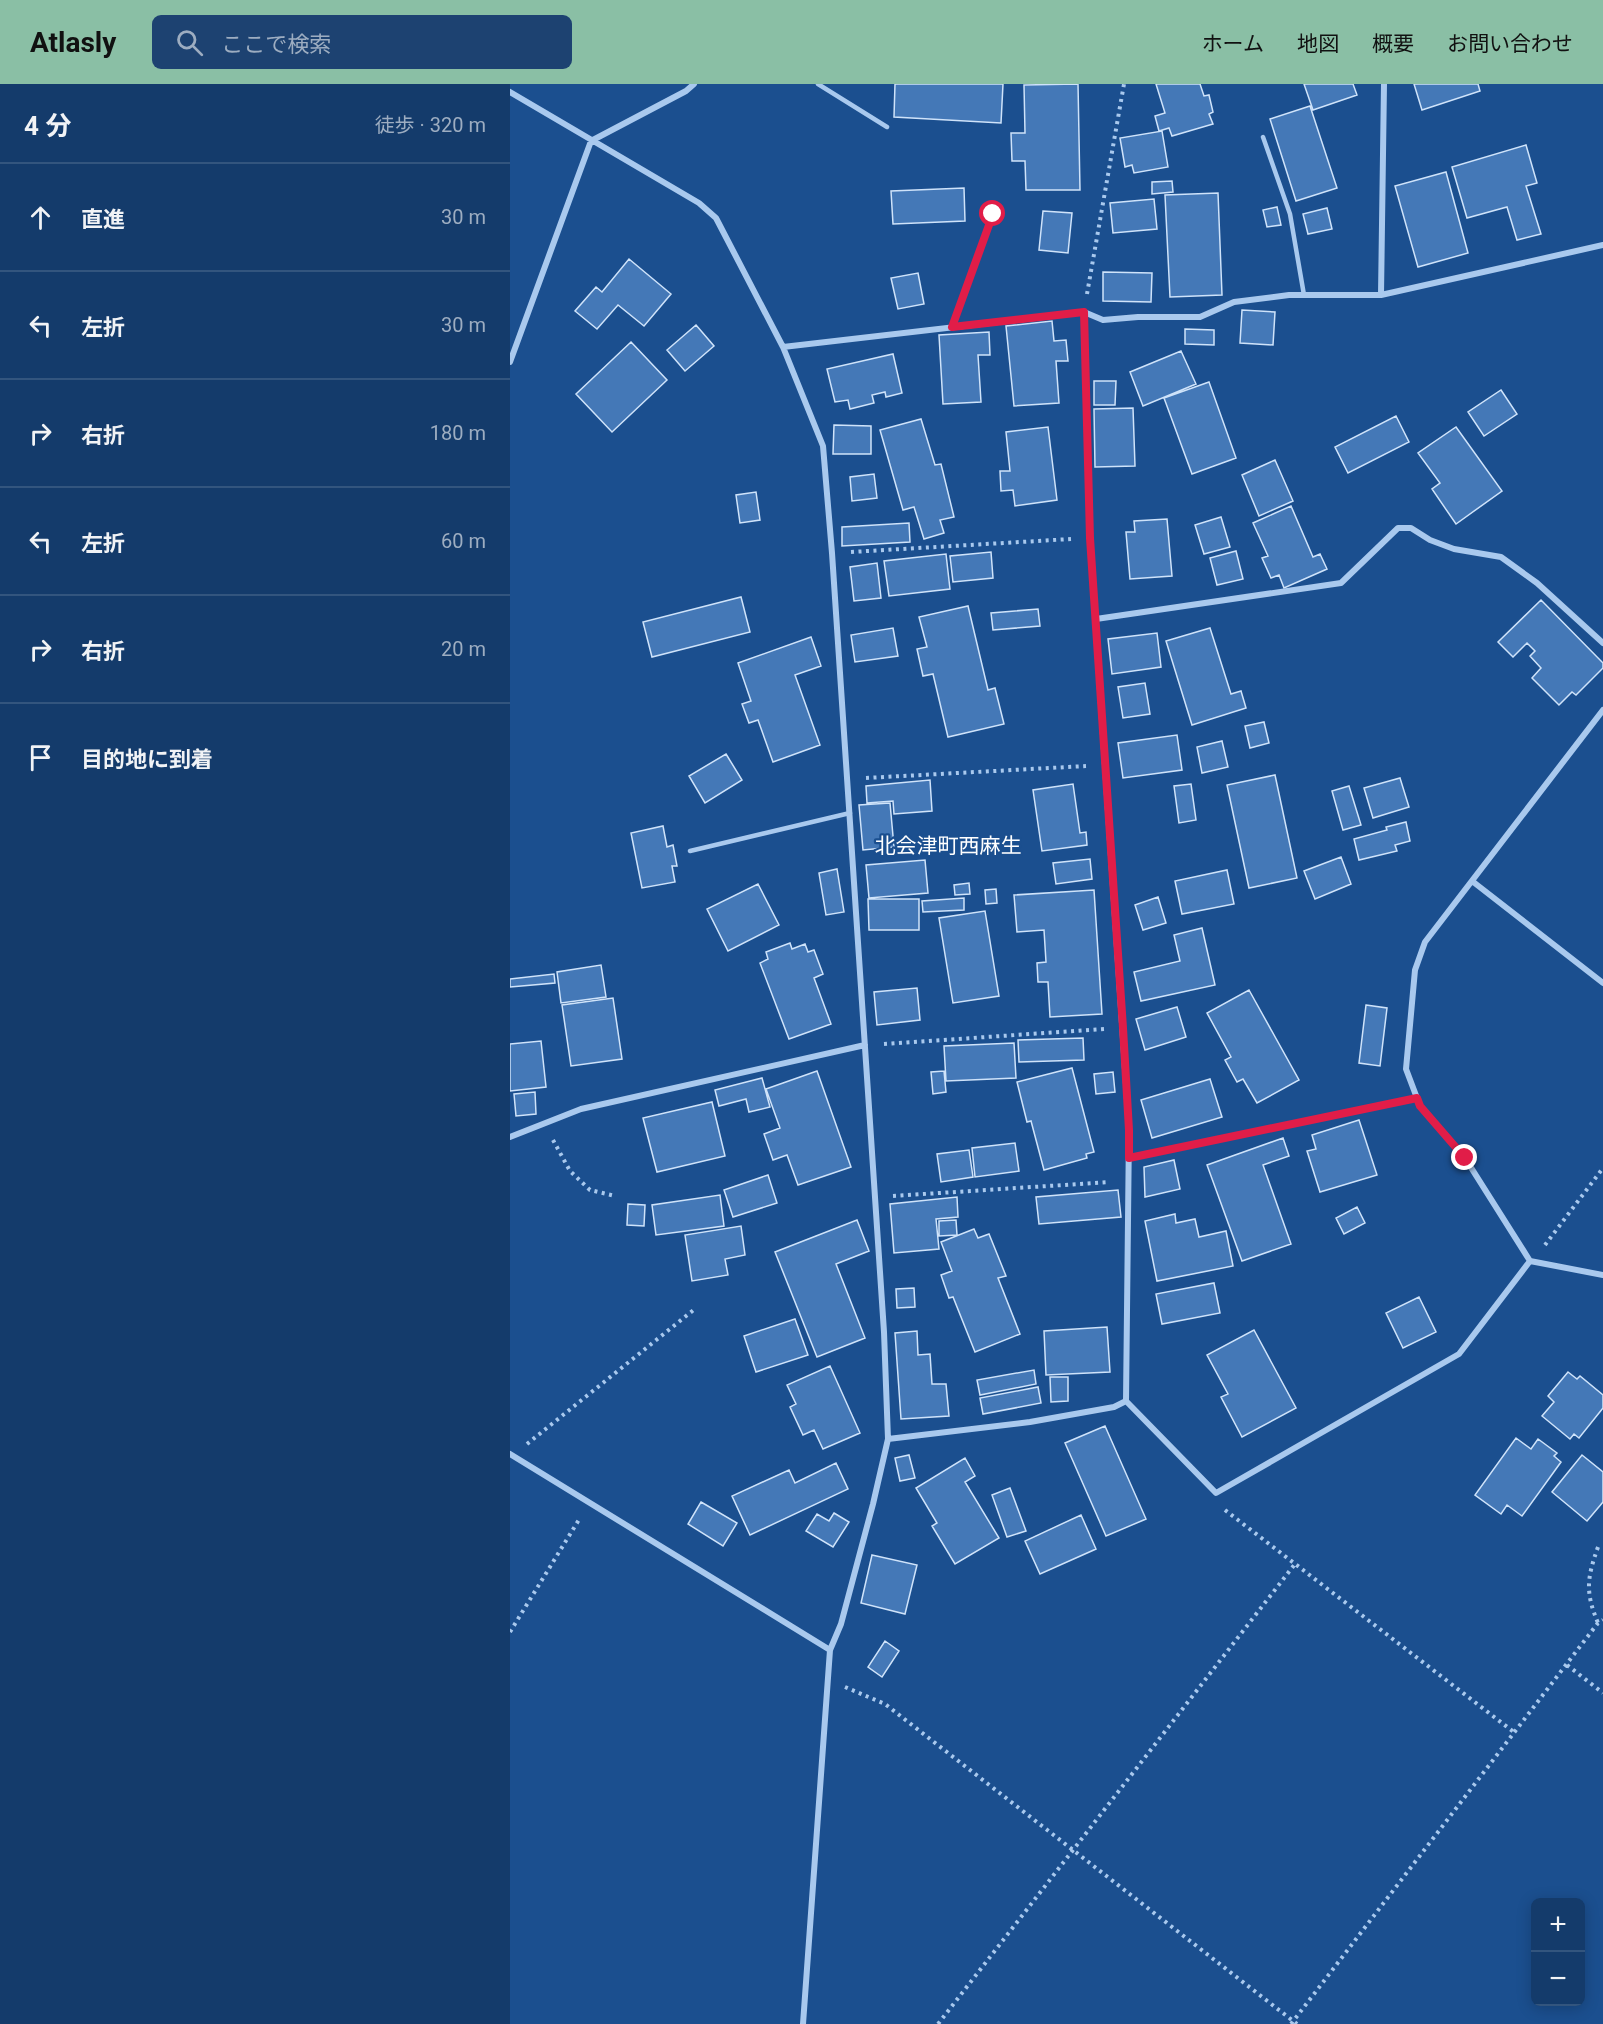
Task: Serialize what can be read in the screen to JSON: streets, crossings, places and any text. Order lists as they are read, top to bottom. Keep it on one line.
{"districts":["北会津町西麻生"],"page":{"header":"Atlasly","search":"ここで検索","nav":["ホーム","地図","概要","お問い合わせ"],"heading":["4 分","徒歩 · 320 m"],"list":[["直進","30 m"],["左折","30 m"],["右折","180 m"],["左折","60 m"],["右折","20 m"],"目的地に到着"],"map_buttons":["+","−"]}}
